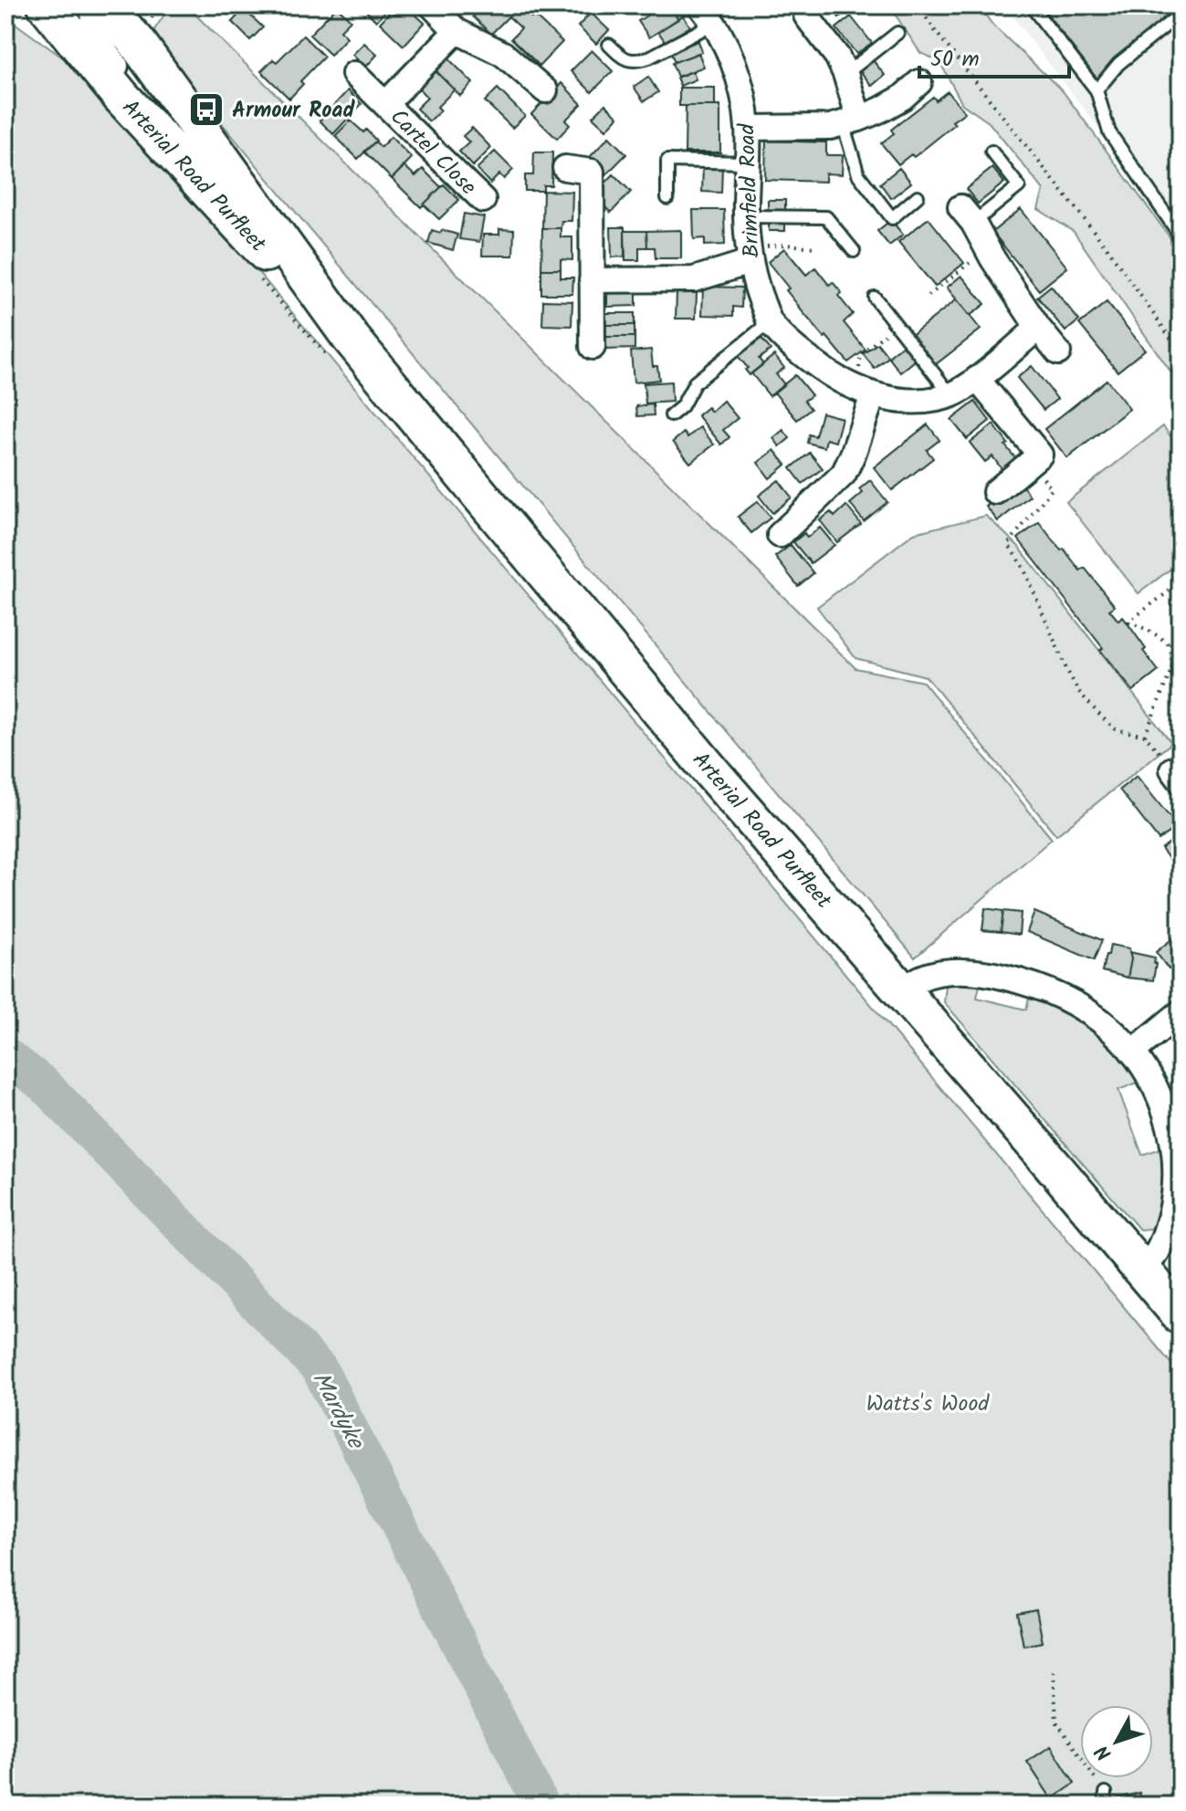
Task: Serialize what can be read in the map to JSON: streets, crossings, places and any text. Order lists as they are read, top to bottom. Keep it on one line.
{"streets":{"main road":["Arterial Road Purfleet"],"street":["Cartel Close","Brimfield Road"]},"water":["Mardyke"],"parks":["Watts's Wood"],"places":{"bus stop":["Armour Road"]},"scale_bar":"50 m","north":"bottom left"}
